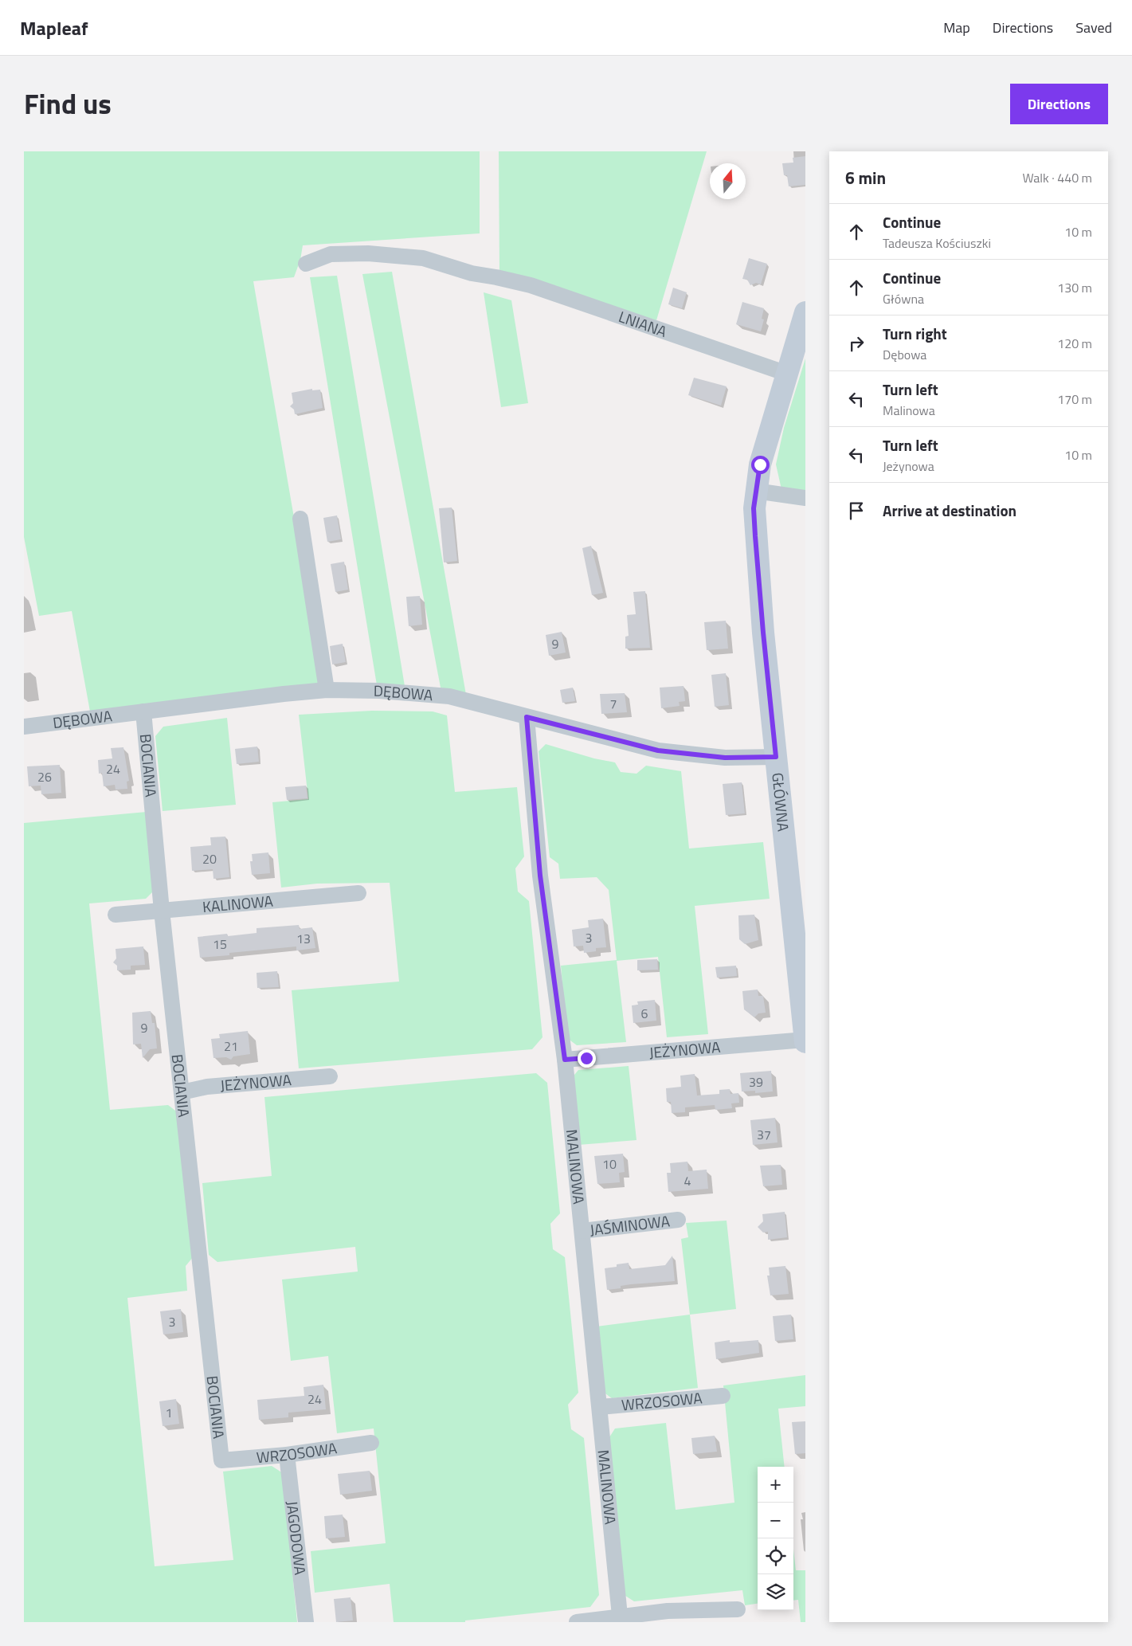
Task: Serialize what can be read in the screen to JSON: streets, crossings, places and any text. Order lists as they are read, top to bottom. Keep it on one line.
{"streets":{"street":["LNIANA","DĘBOWA","BOCIANIA","GŁÓWNA","KALINOWA","JEŻYNOWA","MALINOWA","JAŚMINOWA","WRZOSOWA","JAGODOWA"]},"crossings":[["LNIANA","GŁÓWNA"],["DĘBOWA","BOCIANIA"],["DĘBOWA","GŁÓWNA"],["DĘBOWA","MALINOWA"],["BOCIANIA","KALINOWA"],["BOCIANIA","JEŻYNOWA"],["BOCIANIA","WRZOSOWA"],["GŁÓWNA","JEŻYNOWA"],["JEŻYNOWA","MALINOWA"],["MALINOWA","JAŚMINOWA"],["MALINOWA","WRZOSOWA"],["WRZOSOWA","JAGODOWA"]],"house_numbers":["9","7","24","26","20","3","13","15","6","9","21","39","37","10","4","3","24","1"],"north":"top","page":{"header":"Mapleaf","nav":["Map","Directions","Saved"],"title":"Find us","buttons":"Directions","heading":["6 min","Walk · 440 m"],"list":[["Continue","Tadeusza Kościuszki","10 m"],["Continue","Główna","130 m"],["Turn right","Dębowa","120 m"],["Turn left","Malinowa","170 m"],["Turn left","Jeżynowa","10 m"],"Arrive at destination"],"map_buttons":["+","−"]}}
